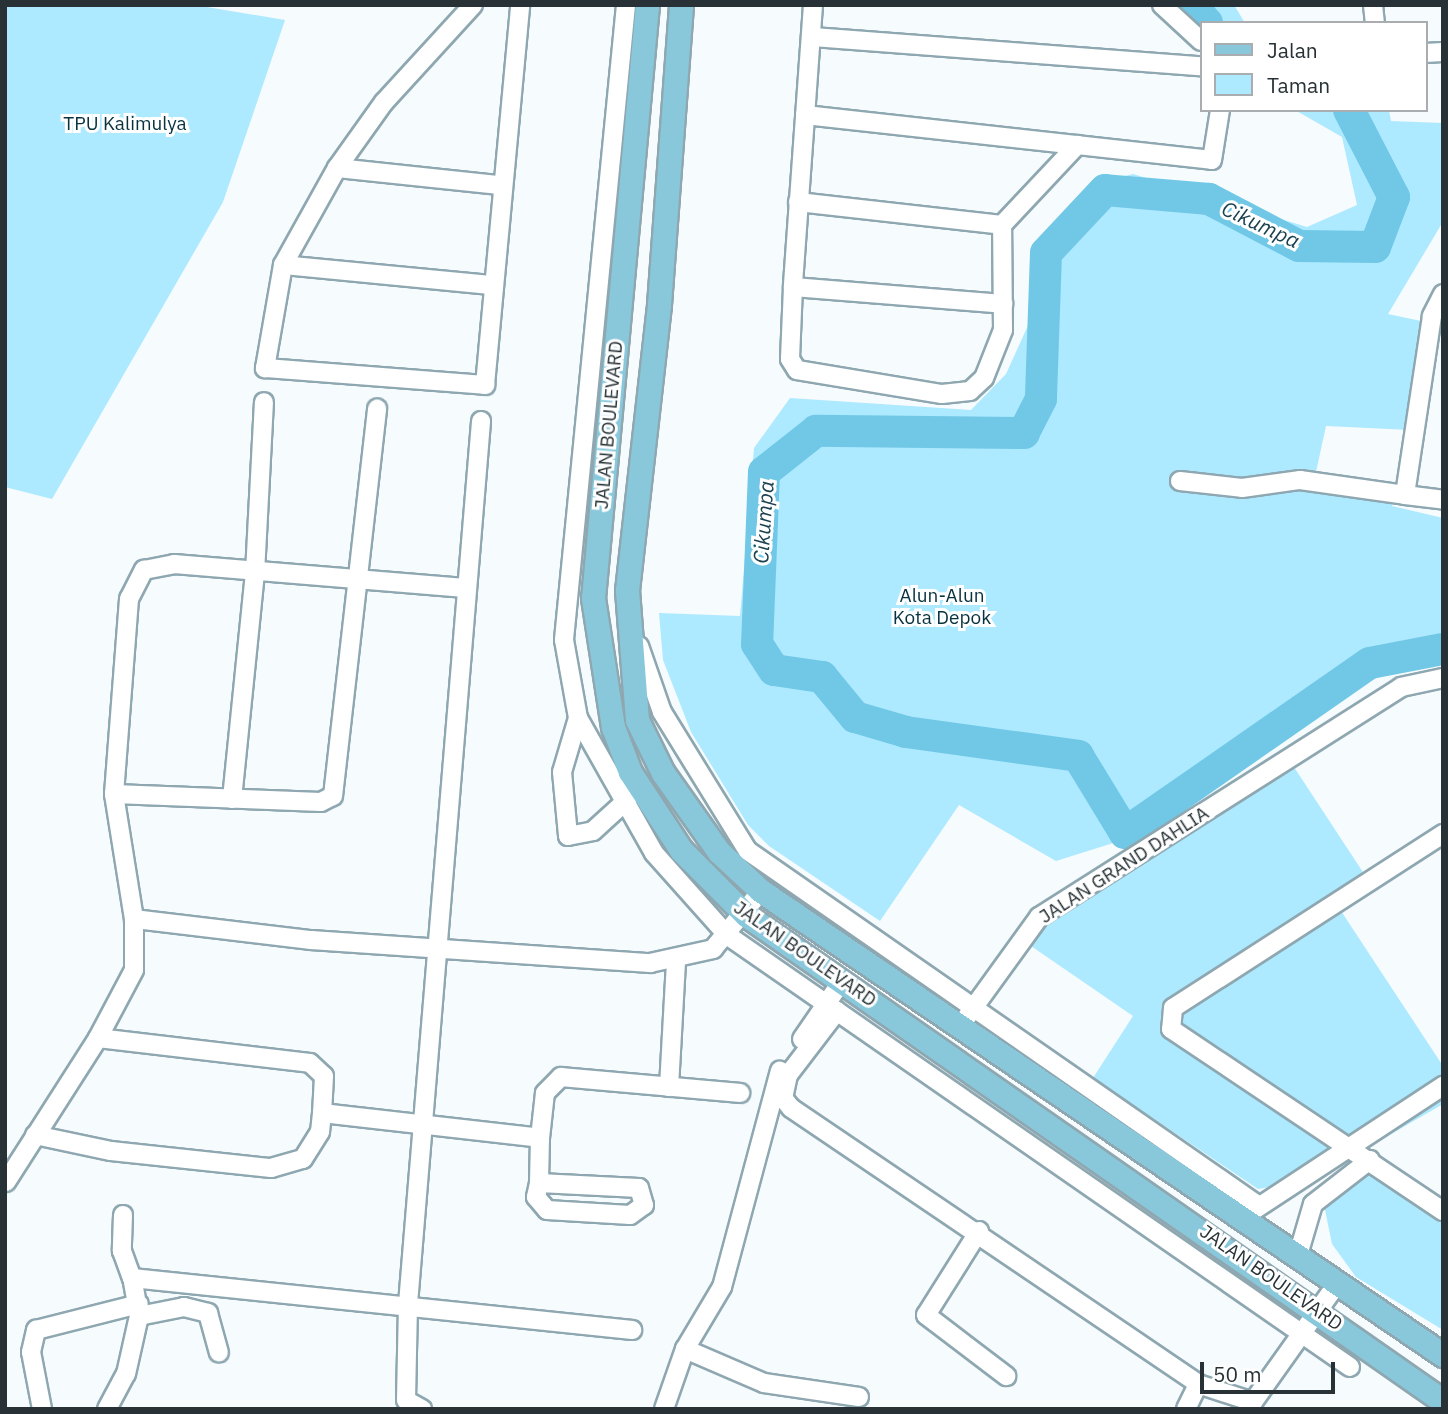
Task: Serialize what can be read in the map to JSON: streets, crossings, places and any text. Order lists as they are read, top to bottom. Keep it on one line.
{"streets":{"main road":["JALAN BOULEVARD"],"street":["JALAN GRAND DAHLIA"]},"crossings":[["JALAN BOULEVARD","JALAN GRAND DAHLIA"]],"water":["Cikumpa"],"parks":["TPU Kalimulya","Alun-Alun Kota Depok"],"legend":["Jalan","Taman"],"scale_bar":"50 m"}
